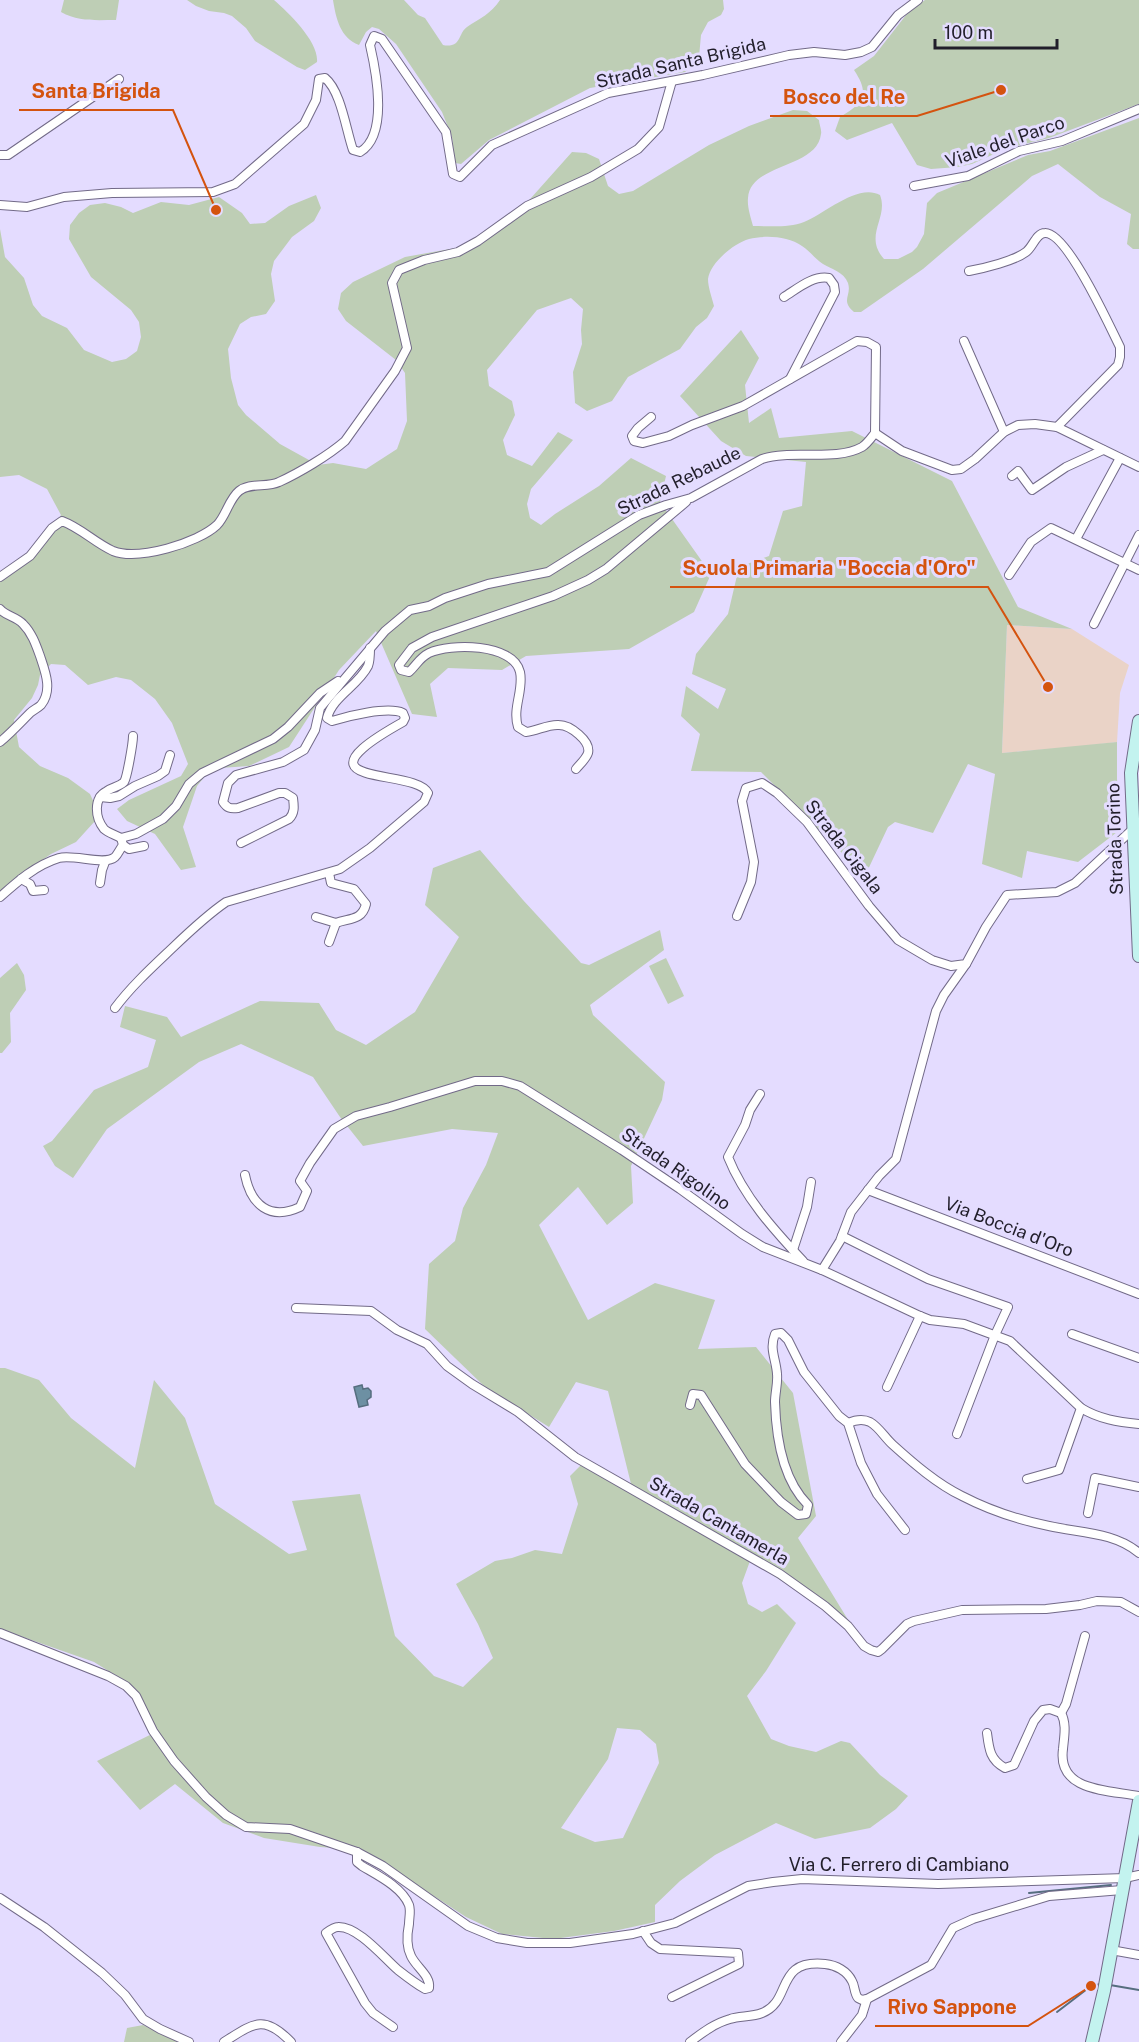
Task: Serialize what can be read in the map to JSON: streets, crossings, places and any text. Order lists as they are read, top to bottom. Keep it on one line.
{"streets":{"main road":["Strada Torino"],"street":["Strada Santa Brigida","Viale del Parco","Strada Rebaude","Strada Cigala","Strada Rigolino","Via Boccia d'Oro","Strada Cantamerla","Via C. Ferrero di Cambiano"]},"places":["Bosco del Re","Santa Brigida","Scuola Primaria \"Boccia d'Oro\"","Rivo Sappone"],"scale_bar":"100 m"}
